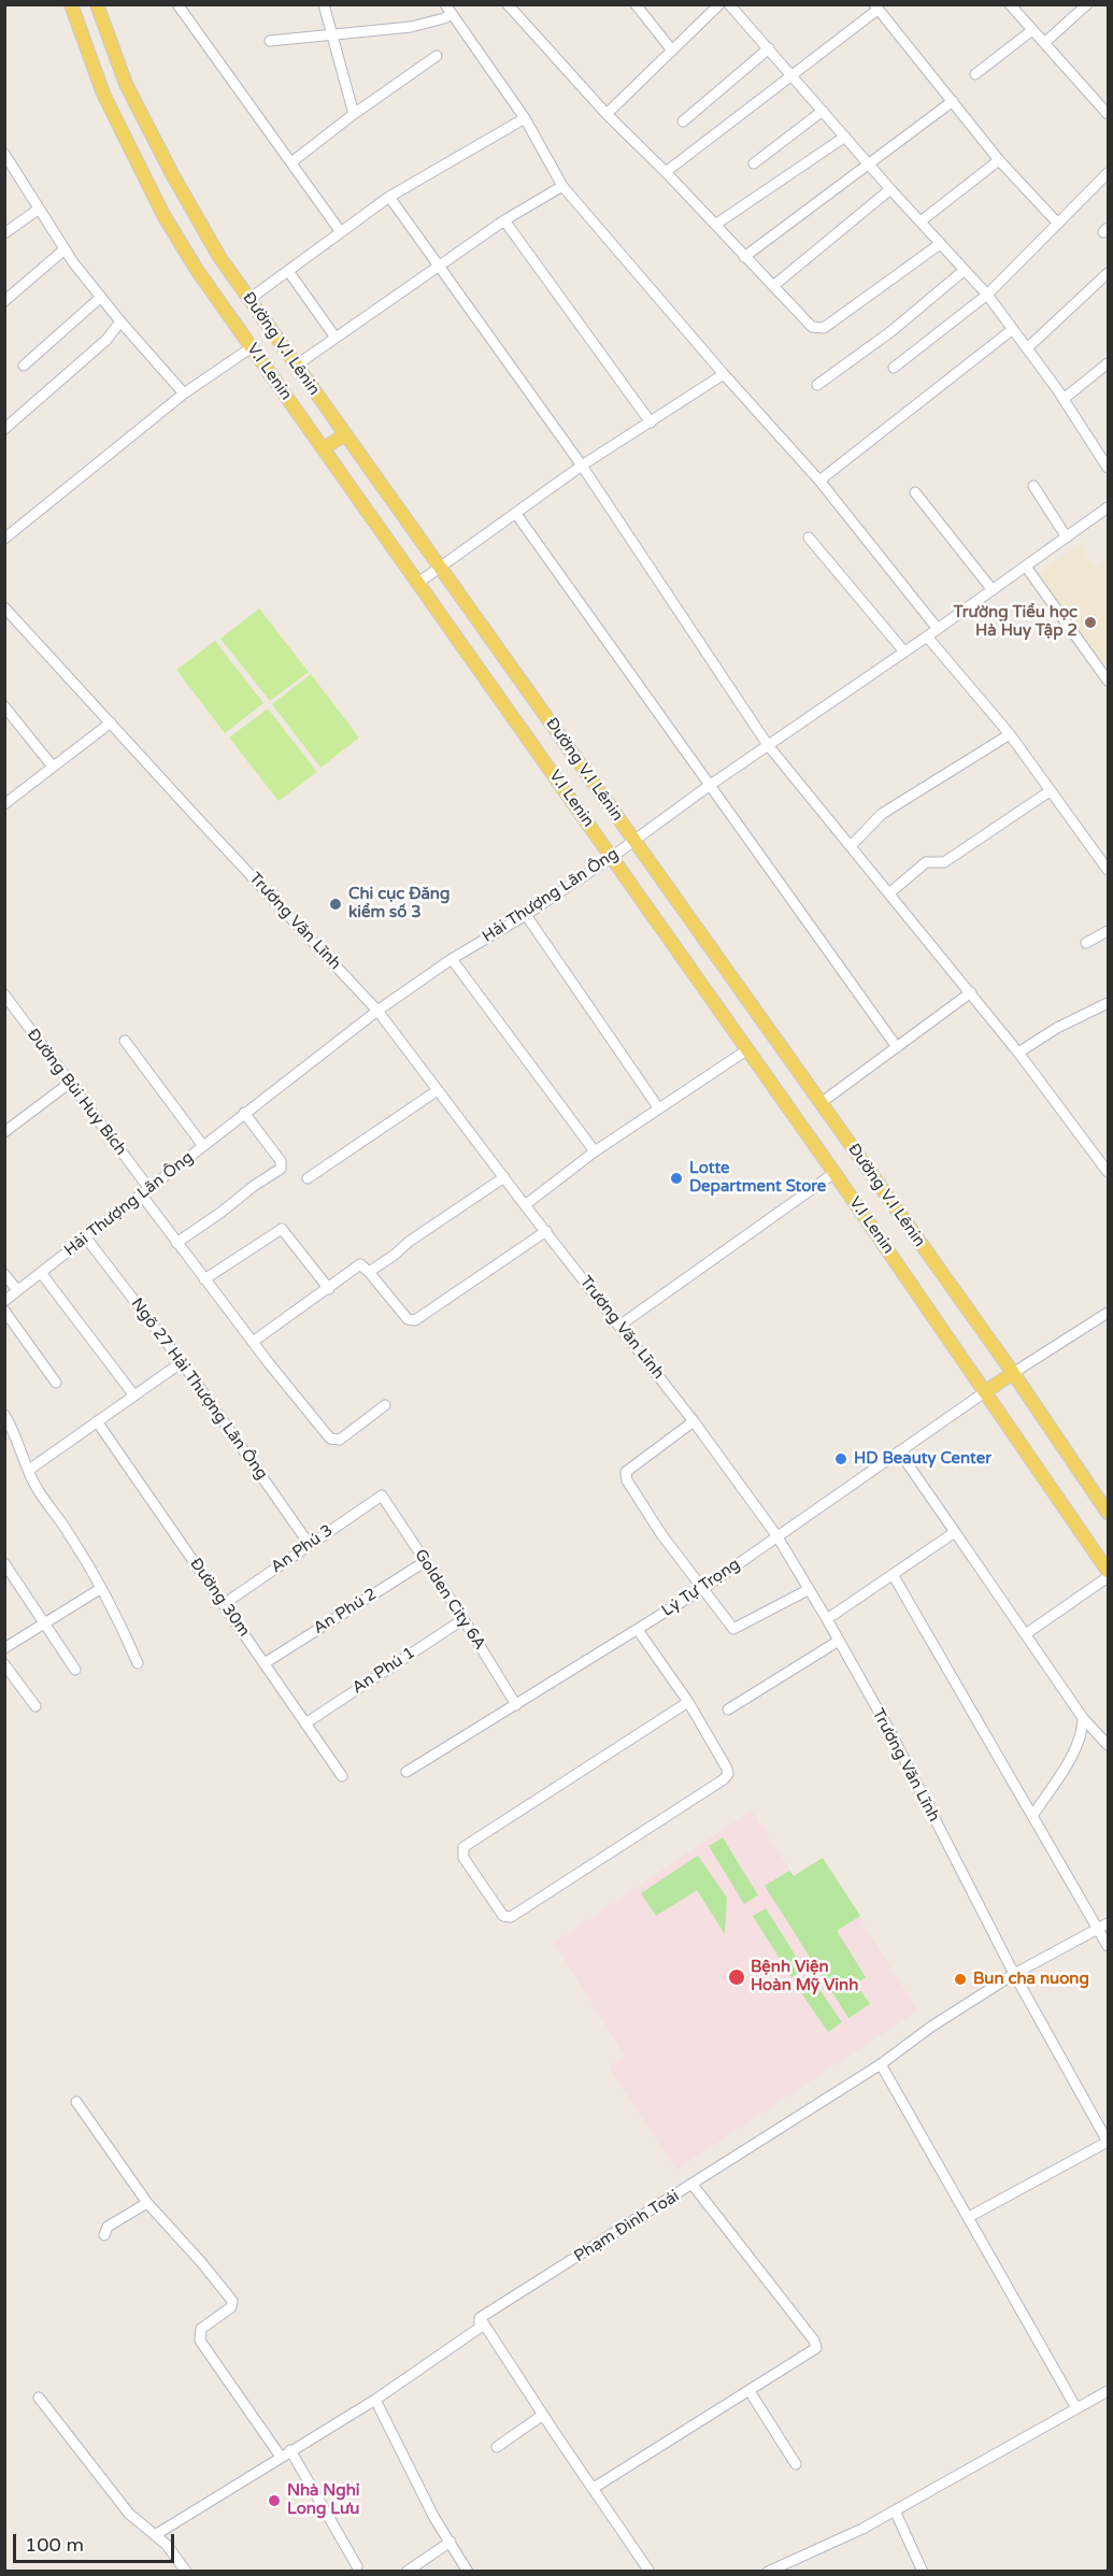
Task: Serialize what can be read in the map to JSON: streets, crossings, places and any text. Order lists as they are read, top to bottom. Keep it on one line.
{"streets":{"main road":["Đường V.I Lênin","V.I Lenin"],"street":["Hải Thượng Lãn Ông","Trương Văn Lĩnh","Đường Bùi Huy Bích","Ngõ 27 Hải Thượng Lãn Ông","An Phú 3","Lý Tự Trọng","Đường 30m","Golden City 6A","An Phú 2","An Phú 1","Phạm Đình Toái"]},"crossings":[["Đường V.I Lênin","Hải Thượng Lãn Ông"],["V.I Lenin","Hải Thượng Lãn Ông"],["V.I Lenin","Lý Tự Trọng"],["Hải Thượng Lãn Ông","Trương Văn Lĩnh"],["Hải Thượng Lãn Ông","Đường Bùi Huy Bích"],["Hải Thượng Lãn Ông","Ngõ 27 Hải Thượng Lãn Ông"],["Trương Văn Lĩnh","Lý Tự Trọng"],["Trương Văn Lĩnh","Phạm Đình Toái"],["Ngõ 27 Hải Thượng Lãn Ông","An Phú 3"],["An Phú 3","Đường 30m"],["An Phú 3","Golden City 6A"],["Lý Tự Trọng","Golden City 6A"],["Đường 30m","An Phú 2"],["Đường 30m","An Phú 1"],["Golden City 6A","An Phú 2"],["Golden City 6A","An Phú 1"]],"places":["Trường Tiểu học Hà Huy Tập 2","Chi cục Đăng kiểm số 3","Lotte Department Store","HD Beauty Center","Bệnh Viện Hoàn Mỹ Vinh","Bun cha nuong","Nhà Nghỉ Long Lưu"],"scale_bar":"100 m"}
